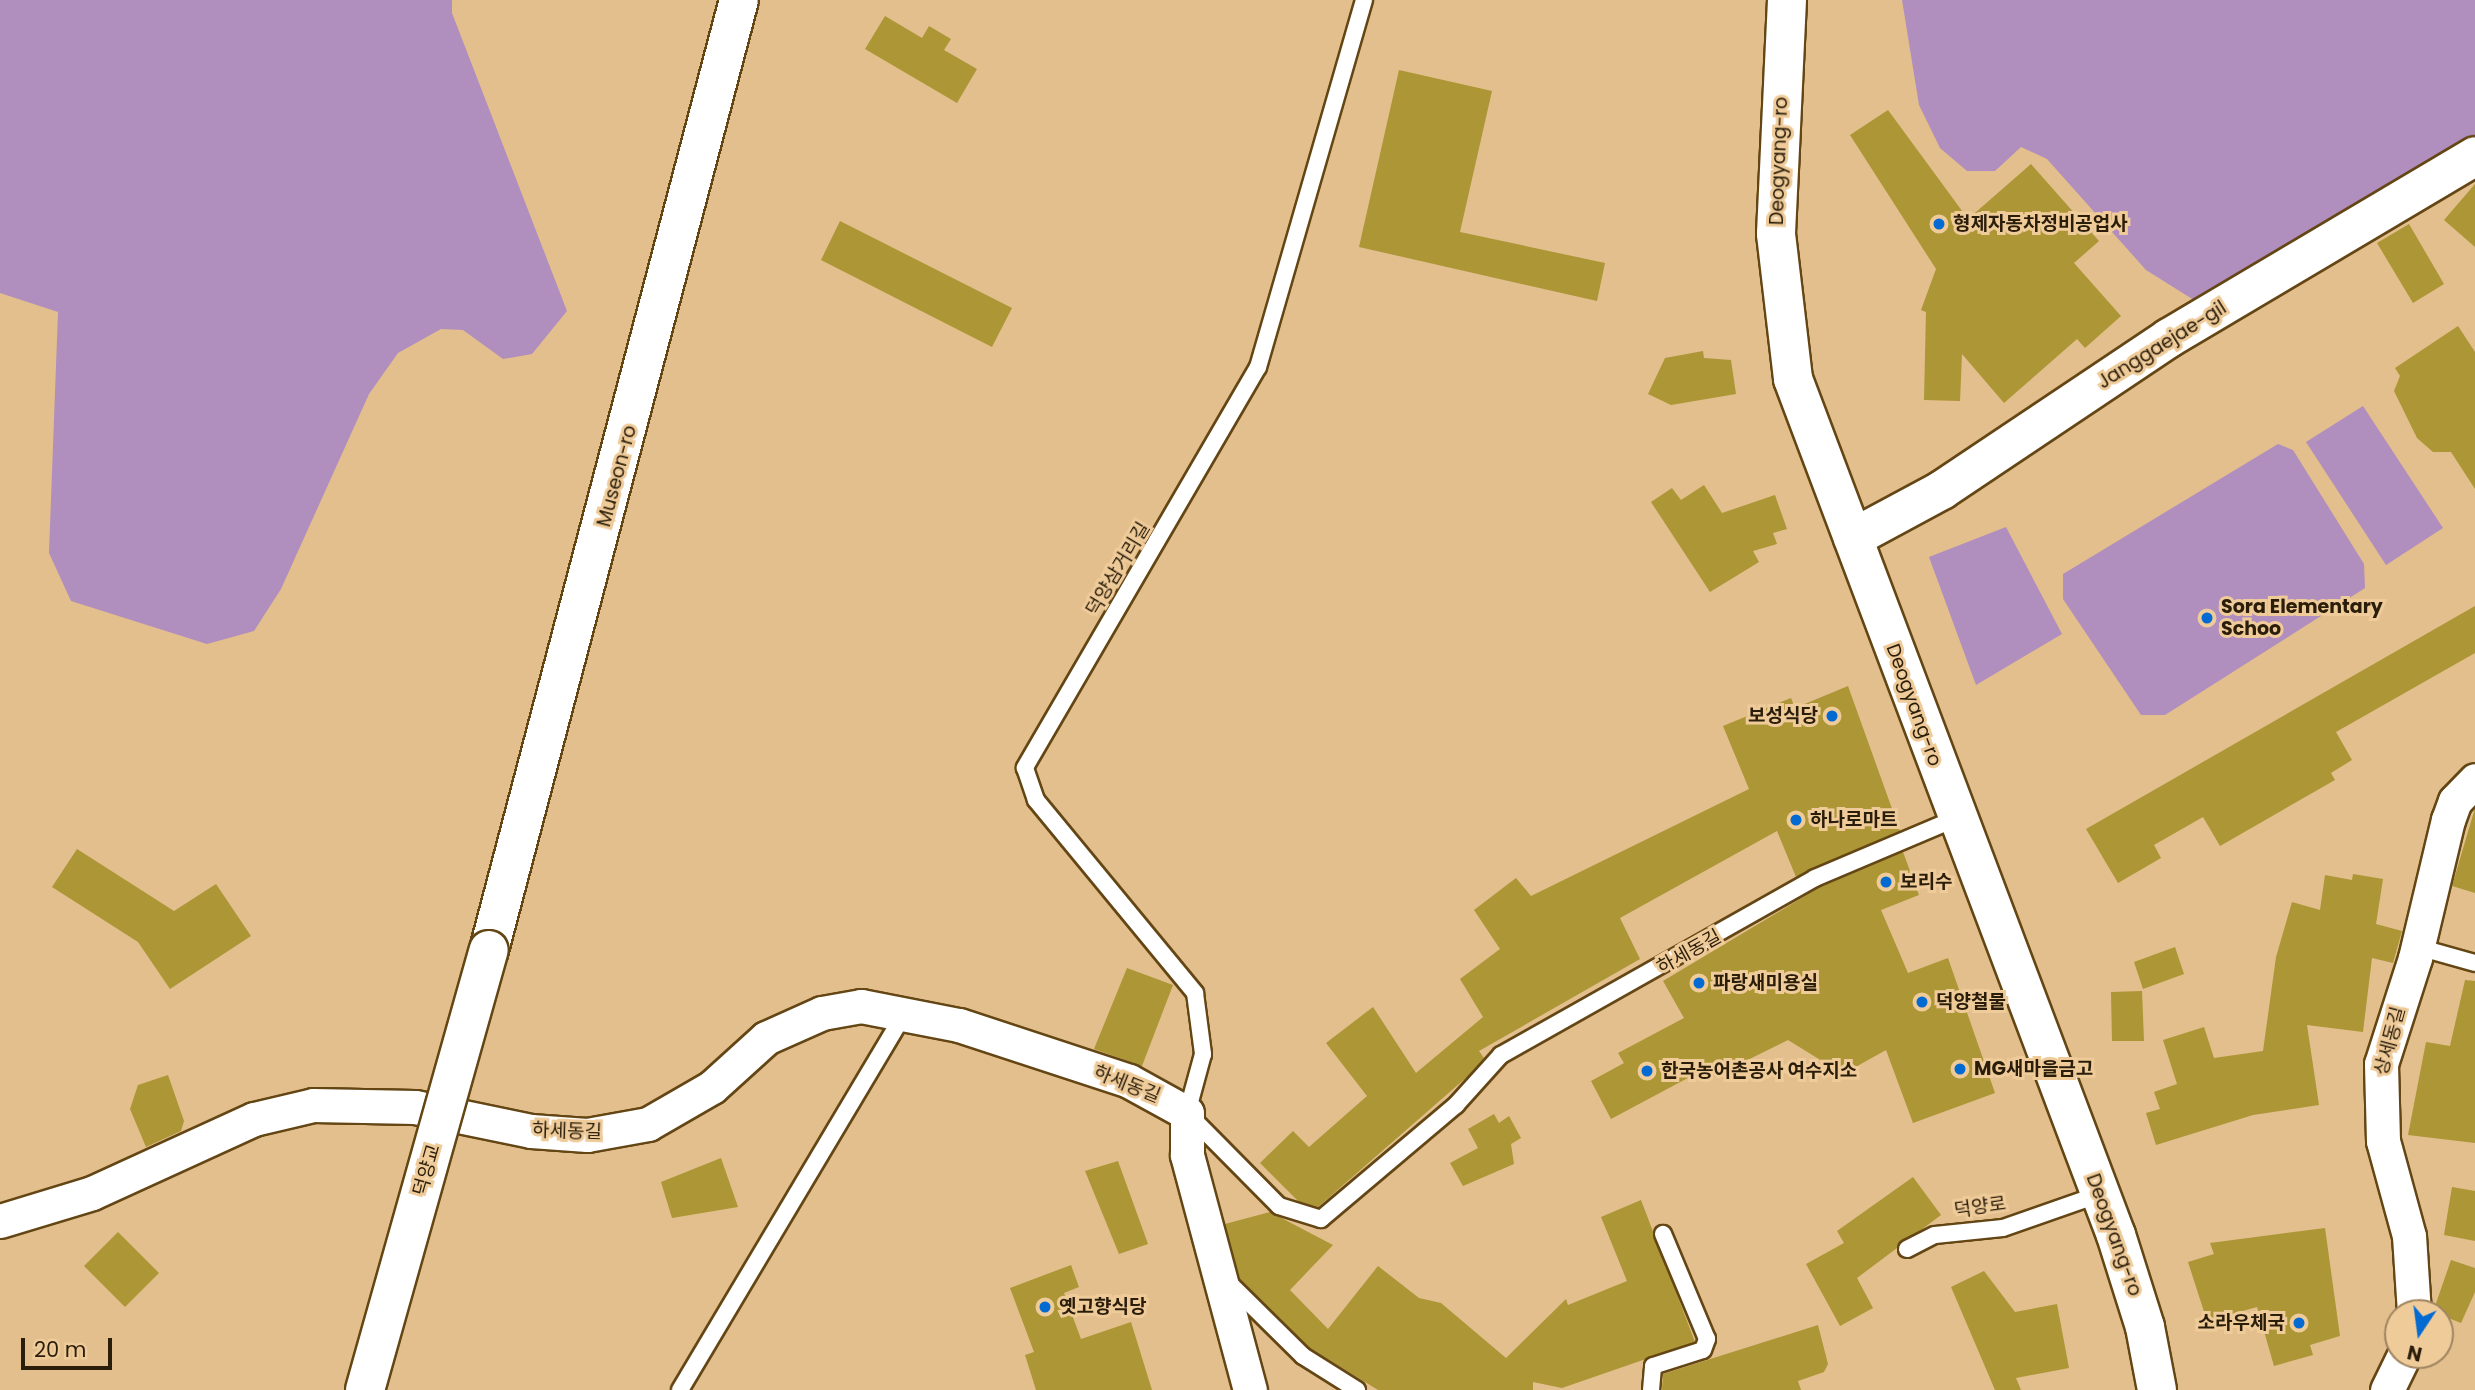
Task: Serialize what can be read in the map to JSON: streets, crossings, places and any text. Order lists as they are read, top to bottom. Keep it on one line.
{"streets":{"street":["Deogyang-ro","Janggaejae-gil","Museon-ro","하세동길","상세동길","덕양교"],"lane":["덕양삼거리길","덕양로"]},"crossings":[["Deogyang-ro","Janggaejae-gil"],["Deogyang-ro","하세동길"],["Deogyang-ro","덕양로"],["Museon-ro","덕양교"],["덕양삼거리길","하세동길"]],"places":["형제자동차정비공업사","Sora Elementary Schoo","보성식당","하나로마트","보리수","파랑새미용실","덕양철물","MG새마을금고","한국농어촌공사 여수지소","옛고향식당","소라우체국"],"scale_bar":"20 m","north":"bottom"}
